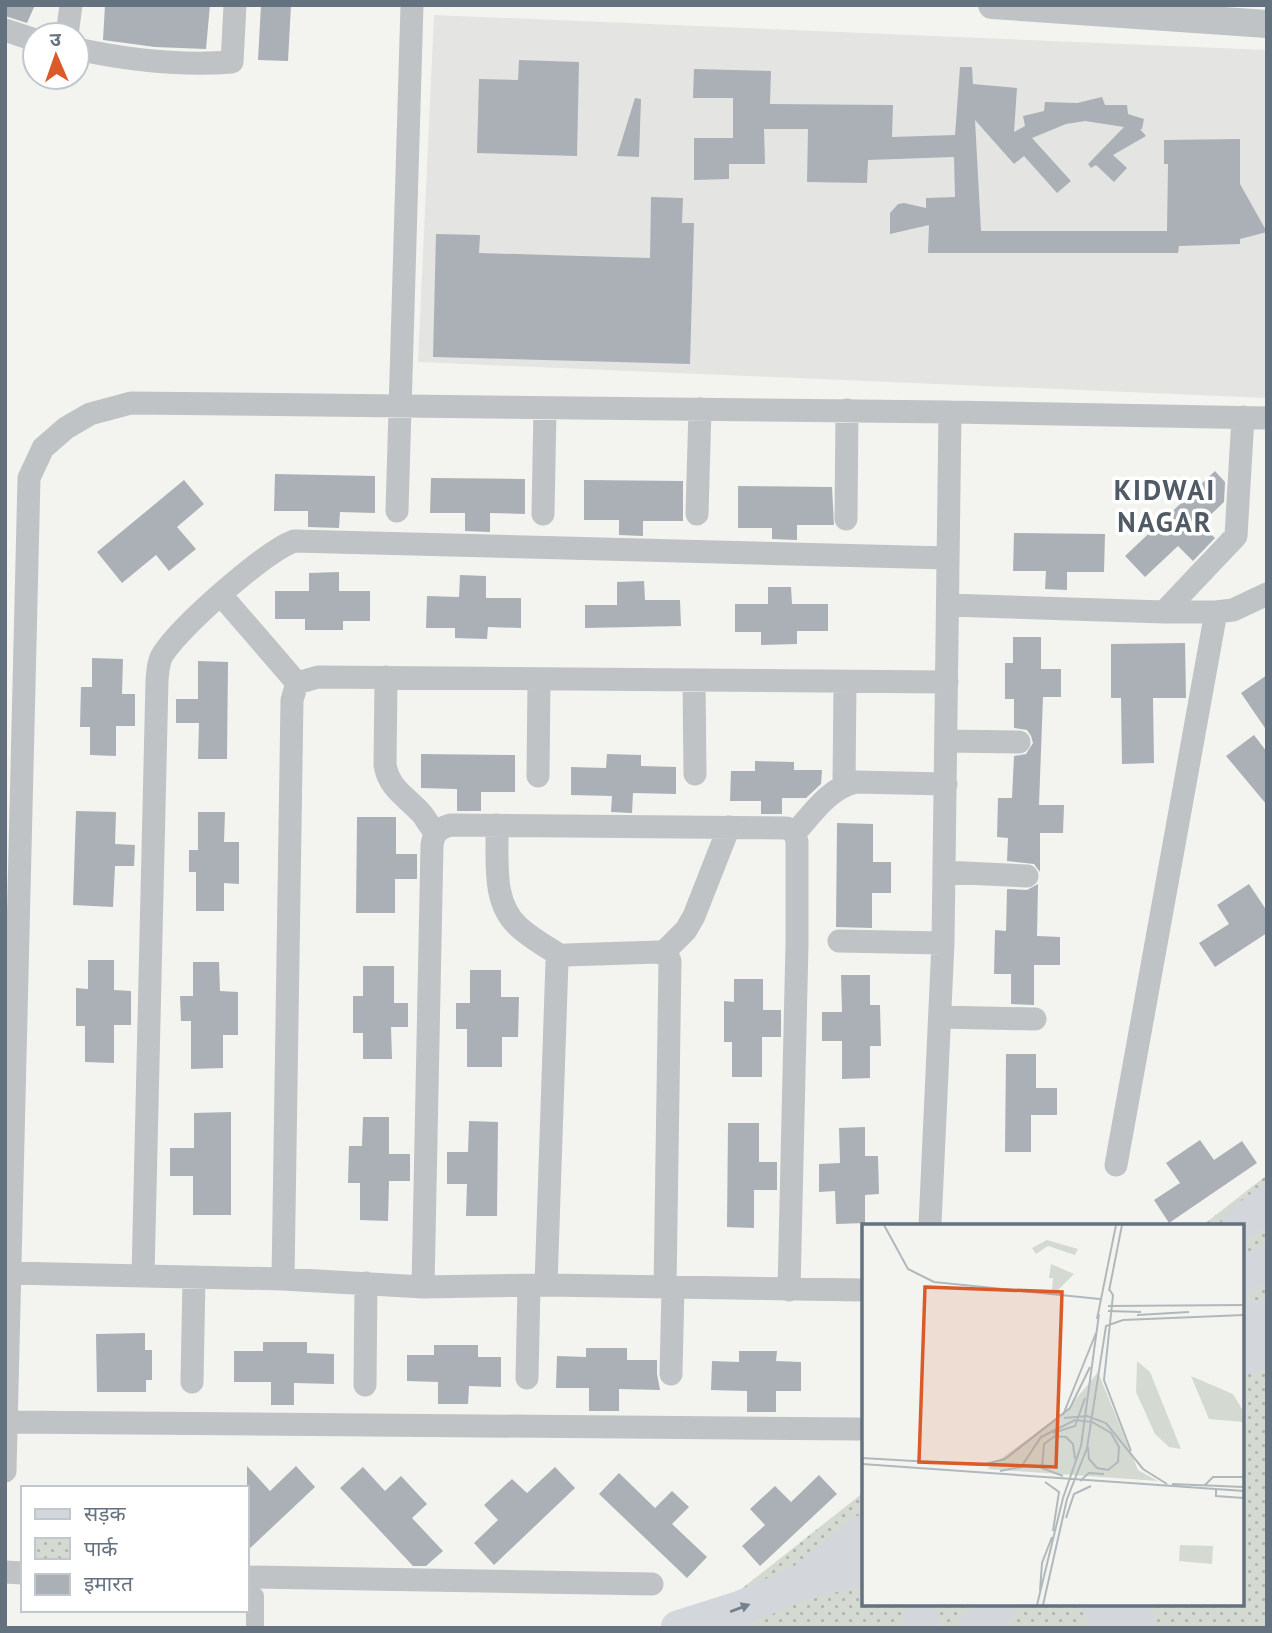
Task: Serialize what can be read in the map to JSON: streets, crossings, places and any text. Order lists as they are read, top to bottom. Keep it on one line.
{"districts":["KIDWAI NAGAR"],"legend":["सड़क","पार्क","इमारत"],"north":"top"}
